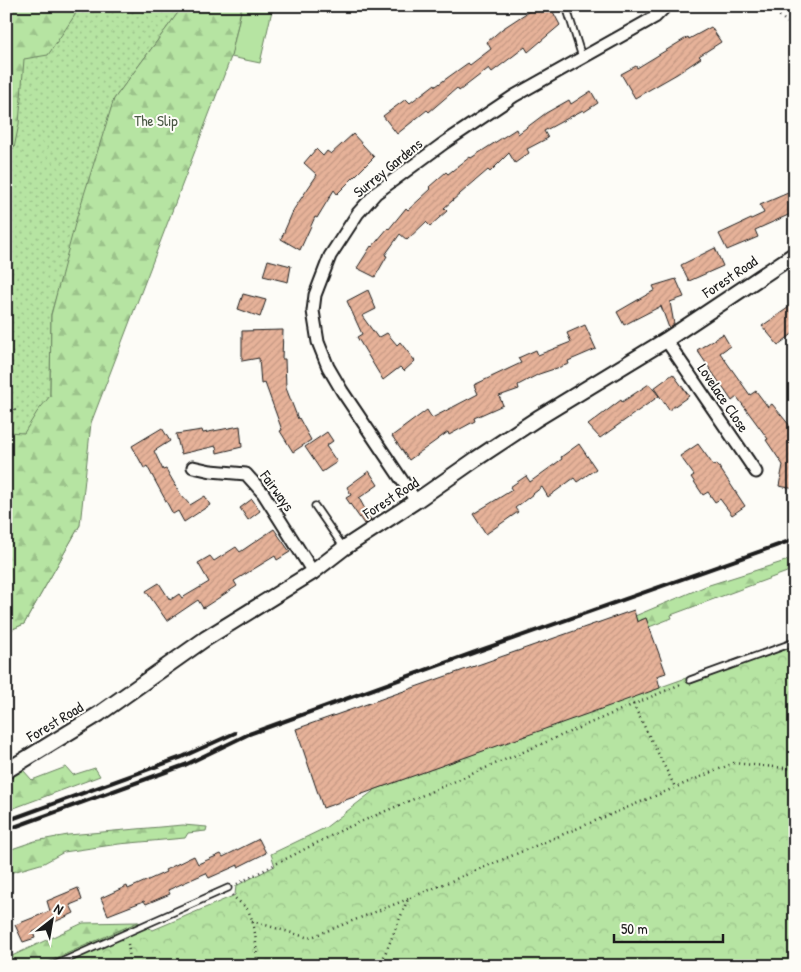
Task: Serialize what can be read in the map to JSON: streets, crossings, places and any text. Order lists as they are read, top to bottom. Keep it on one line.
{"streets":{"street":["Surrey Gardens","Forest Road","Lovelace Close","Fairways"]},"crossings":[["Surrey Gardens","Forest Road"],["Forest Road","Lovelace Close"],["Forest Road","Fairways"]],"parks":["The Slip"],"scale_bar":"50 m","north":"top right"}
